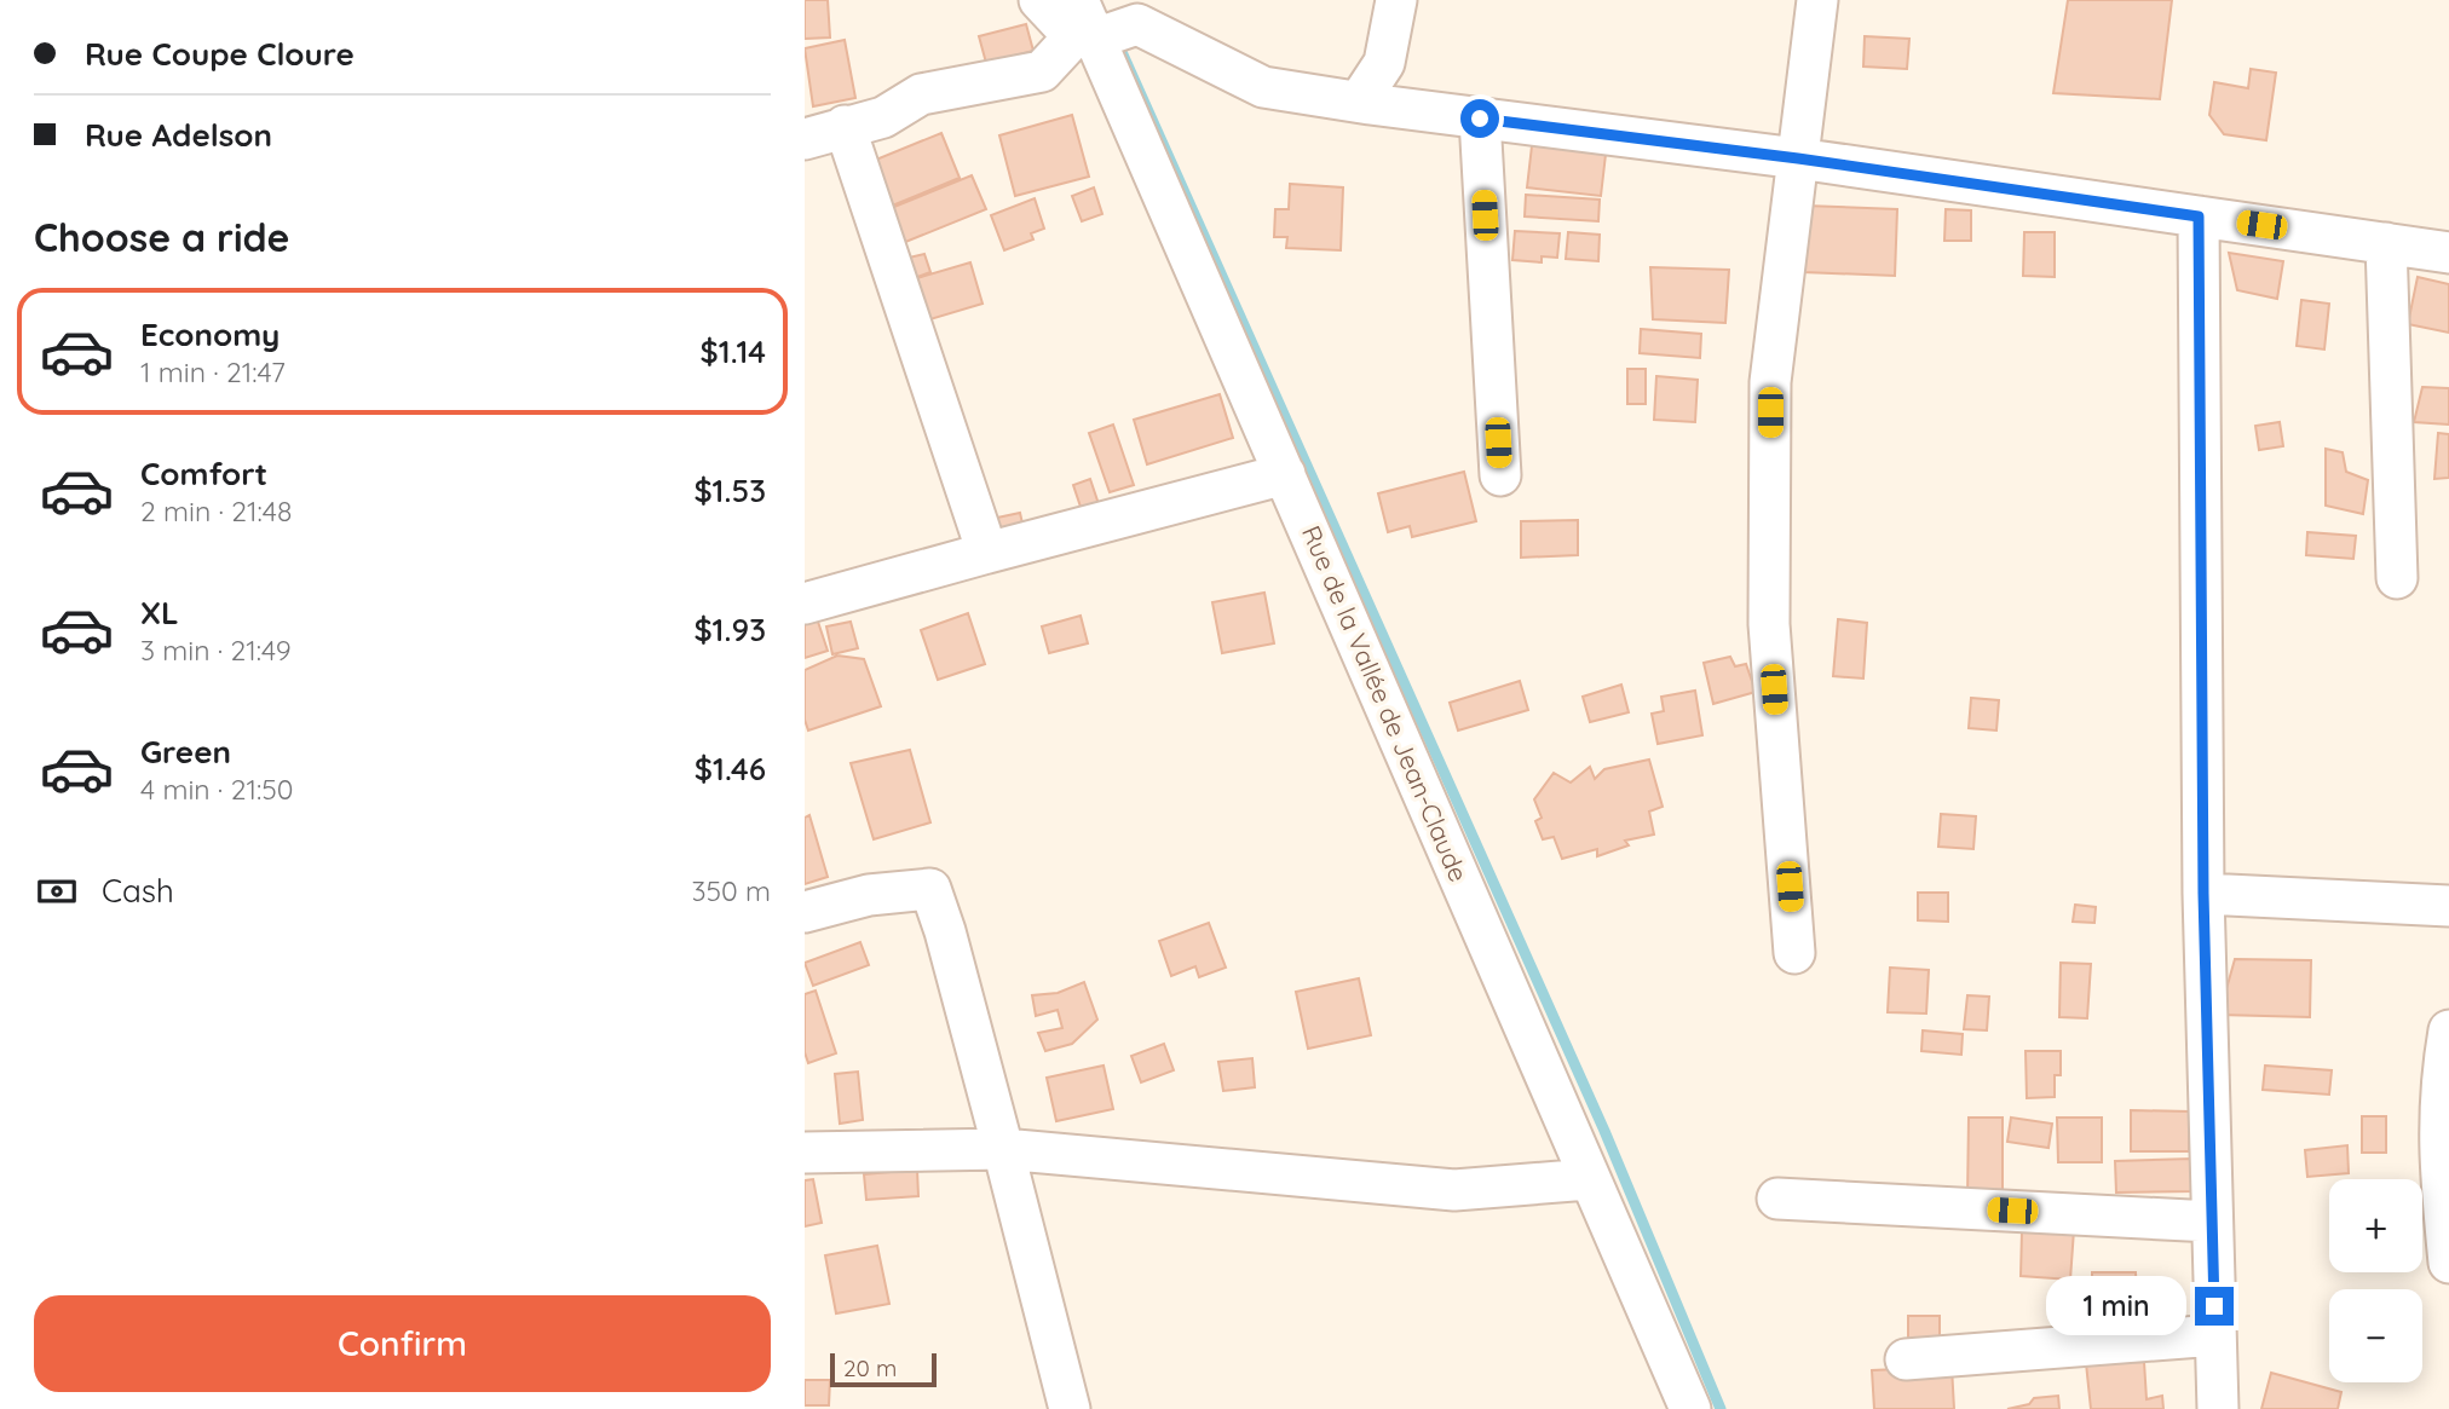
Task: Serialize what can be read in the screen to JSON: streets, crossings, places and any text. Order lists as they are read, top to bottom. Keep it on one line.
{"streets":{"street":["Rue de la Vallée de Jean-Claude"]},"scale_bar":"20 m","page":{"banner":["Rue Coupe Cloure","Rue Adelson"],"heading":"Choose a ride","list":[{"name":"Economy","note":"1 min · 21:47","value":"$1.14"},{"name":"Comfort","note":"2 min · 21:48","value":"$1.53"},{"name":"XL","note":"3 min · 21:49","value":"$1.93"},{"name":"Green","note":"4 min · 21:50","value":"$1.46"}],"pay":["Cash","350 m"],"map_buttons":["+","−"],"bubble":"1 min","buttons":"Confirm","scale":"20 m"}}
